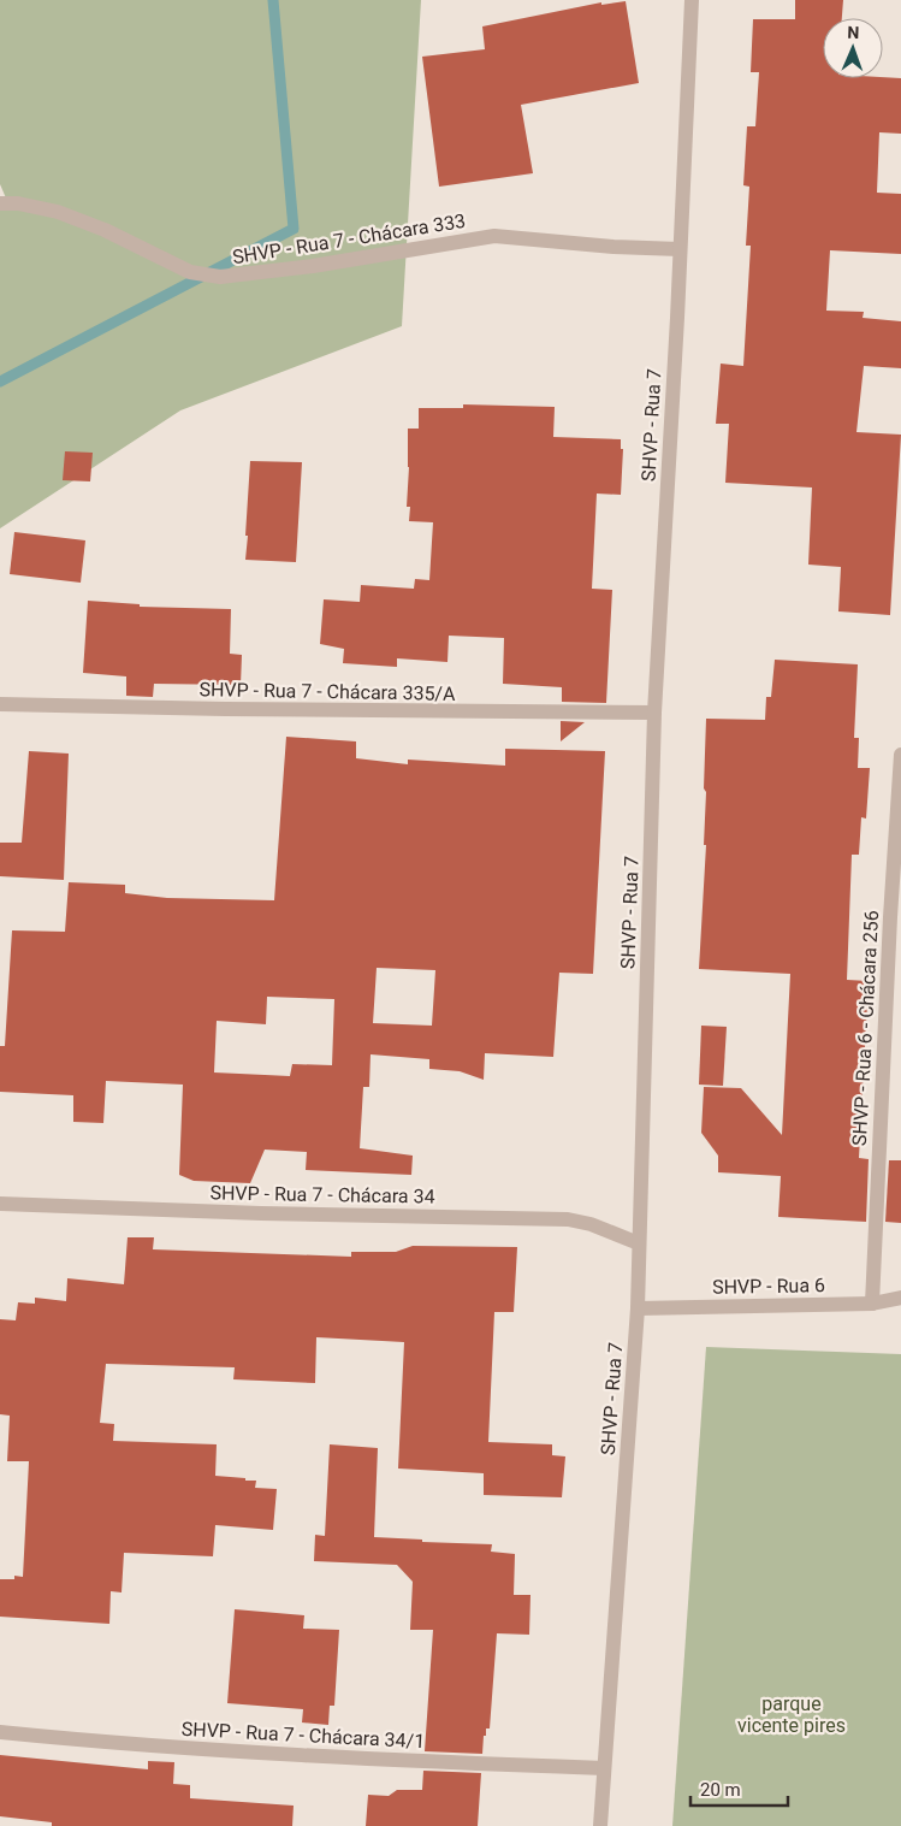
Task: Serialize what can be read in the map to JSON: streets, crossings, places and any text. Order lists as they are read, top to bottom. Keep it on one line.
{"streets":{"street":["SHVP - Rua 7 - Chácara 333","SHVP - Rua 7","SHVP - Rua 7 - Chácara 335/A","SHVP - Rua 6 - Chácara 256","SHVP - Rua 7 - Chácara 34","SHVP - Rua 6","SHVP - Rua 7 - Chácara 34/1"]},"crossings":[["SHVP - Rua 7 - Chácara 333","SHVP - Rua 7"],["SHVP - Rua 7","SHVP - Rua 7 - Chácara 335/A"],["SHVP - Rua 7","SHVP - Rua 7 - Chácara 34"],["SHVP - Rua 7","SHVP - Rua 6"],["SHVP - Rua 7","SHVP - Rua 7 - Chácara 34/1"],["SHVP - Rua 6 - Chácara 256","SHVP - Rua 6"]],"parks":["parque vicente pires"],"scale_bar":"20 m","north":"top"}
